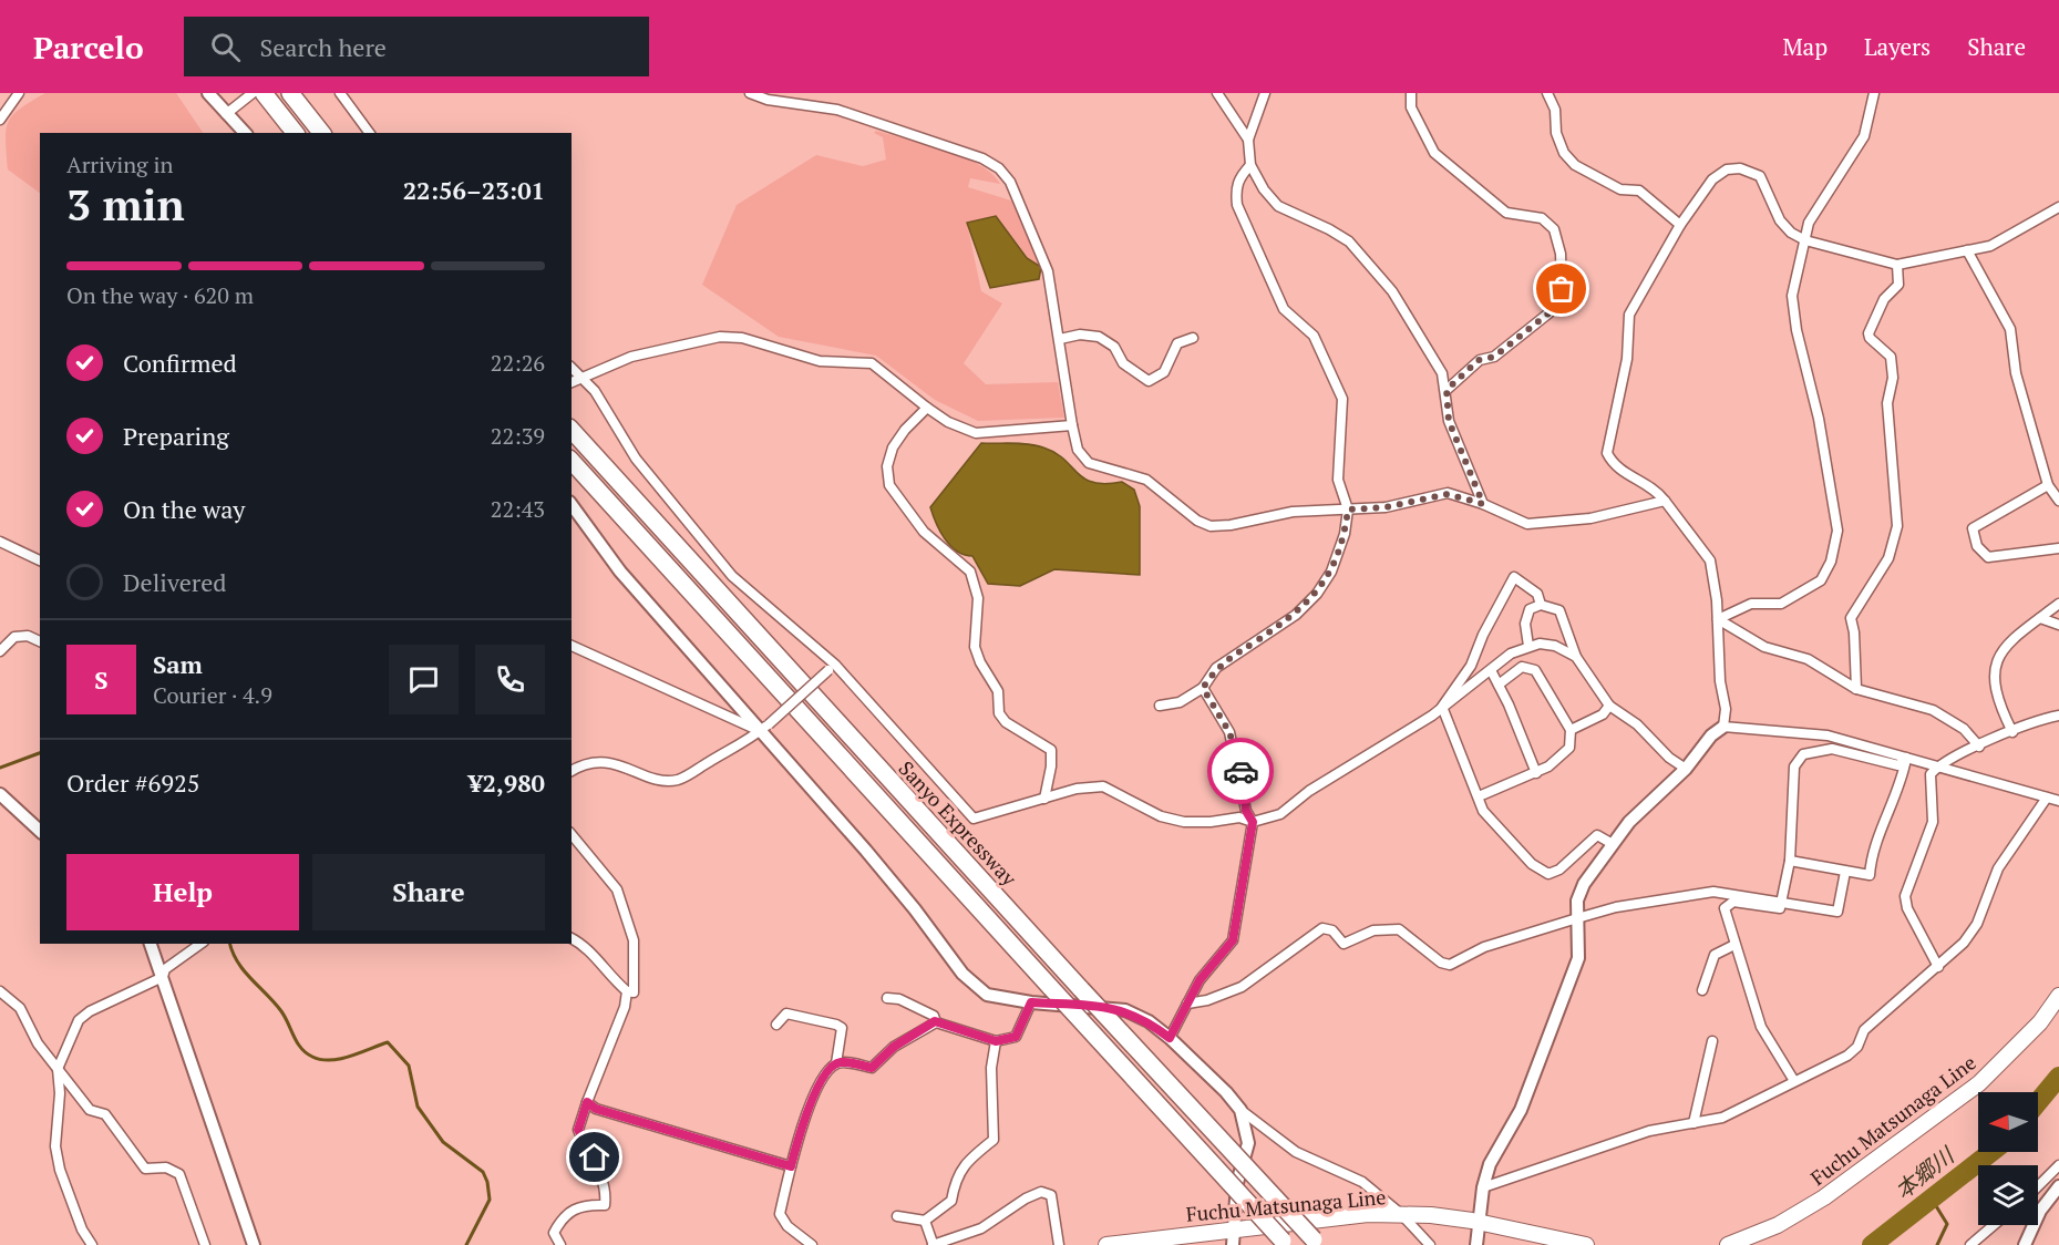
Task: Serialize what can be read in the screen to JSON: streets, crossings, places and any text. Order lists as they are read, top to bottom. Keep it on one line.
{"streets":{"highway":["Sanyo Expressway"],"main road":["Fuchu Matsunaga Line"]},"water":["本郷川"],"north":"left","page":{"header":"Parcelo","search":"Search here","nav":["Map","Layers","Share"],"heading":["3 min","Arriving in","22:56–23:01"],"panel":["Sam","Courier · 4.9","Order #6925","¥2,980"],"bar":"On the way · 620 m","list":[["Confirmed","22:26"],["Preparing","22:39"],["On the way","22:43"],"Delivered"],"round":"S","buttons":["Help","Share"]}}
